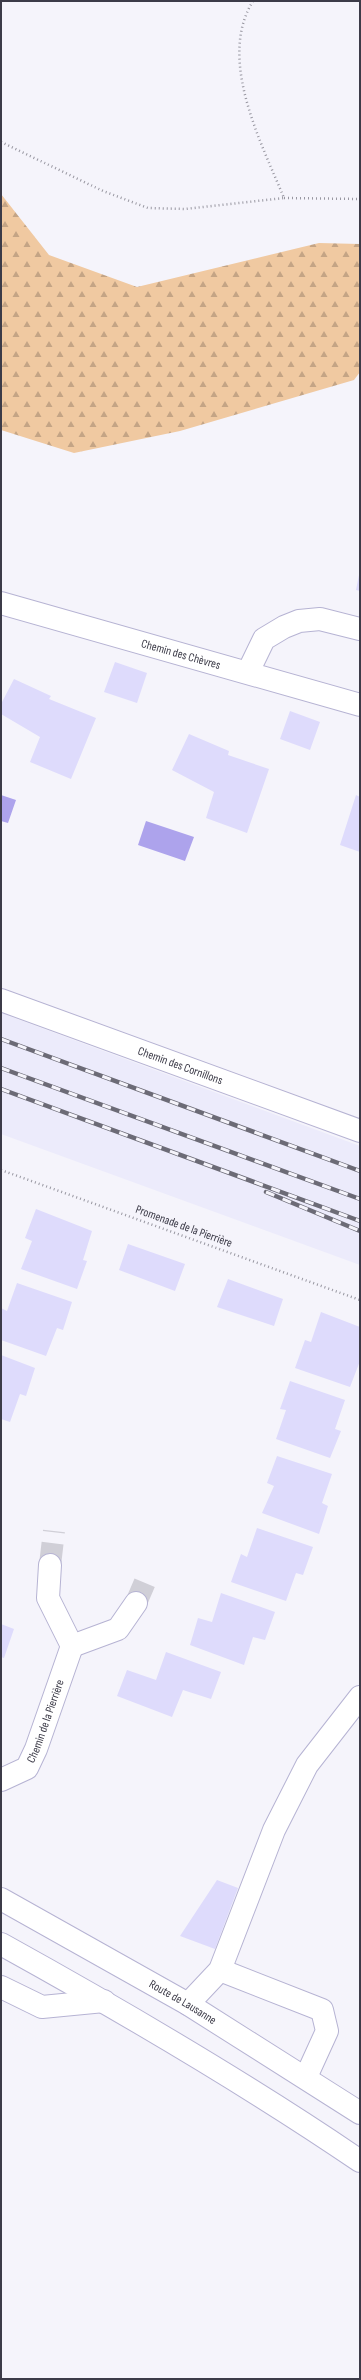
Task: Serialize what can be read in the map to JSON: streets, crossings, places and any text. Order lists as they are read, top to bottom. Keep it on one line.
{"streets":{"street":["Chemin des Chèvres","Chemin des Cornillons","Chemin de la Pierrière","Route de Lausanne"],"path":["Promenade de la Pierrière"]}}
